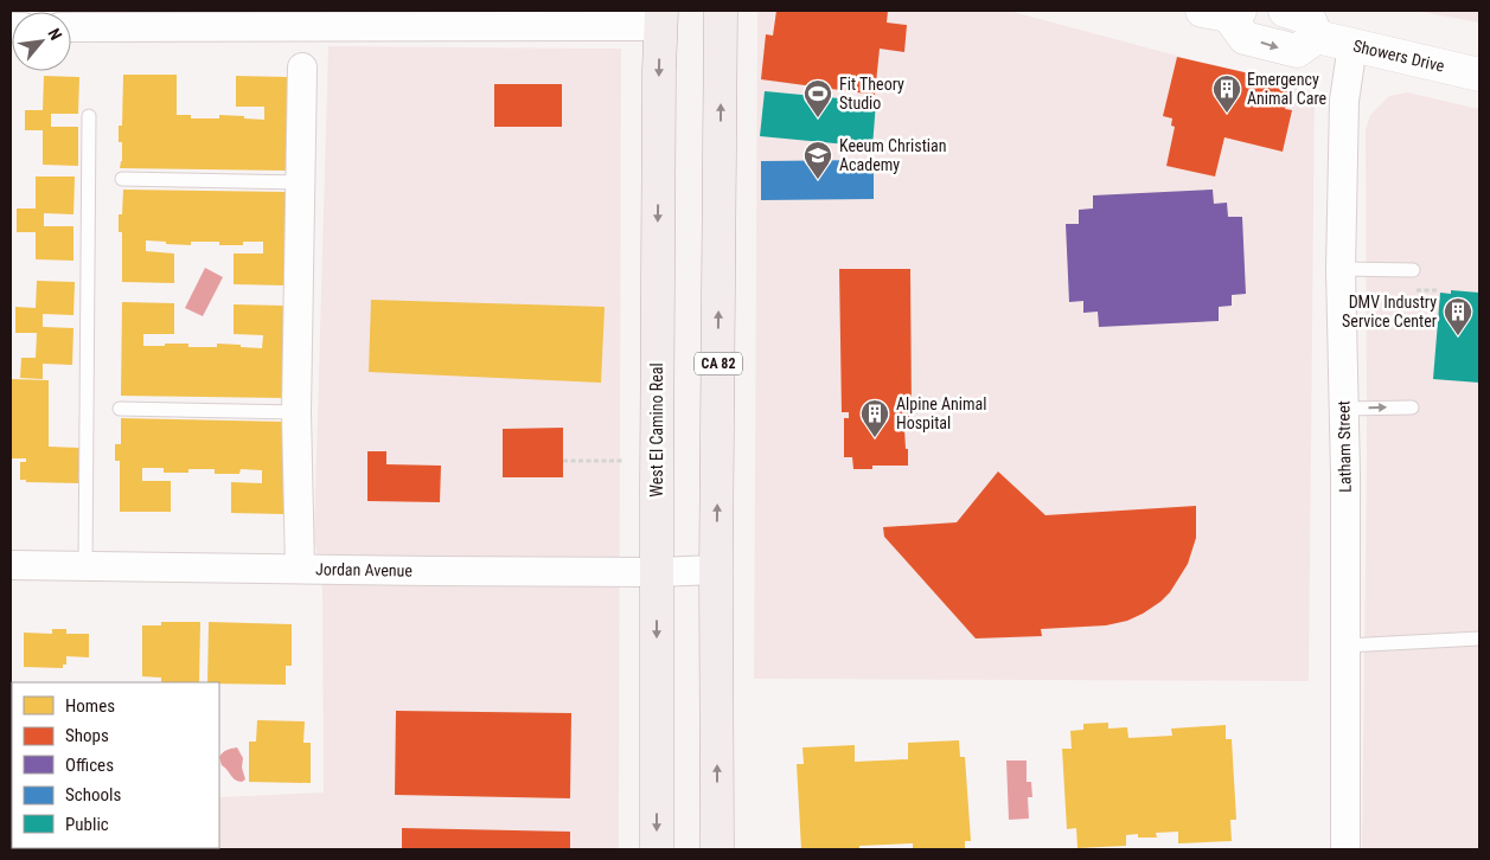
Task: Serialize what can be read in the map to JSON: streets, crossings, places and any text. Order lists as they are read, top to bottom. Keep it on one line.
{"streets":{"main road":["CA 82","West El Camino Real"],"street":["Showers Drive","Latham Street","Jordan Avenue"]},"crossings":[["Showers Drive","Latham Street"],["CA 82","Jordan Avenue"],["West El Camino Real","Jordan Avenue"]],"places":{"building":["Emergency Animal Care","DMV Industry Service Center","Alpine Animal Hospital"],"sports":["Fit Theory Studio"],"school or university":["Keeum Christian Academy"]},"legend":["Homes","Shops","Offices","Schools","Public"],"north":"top right"}
